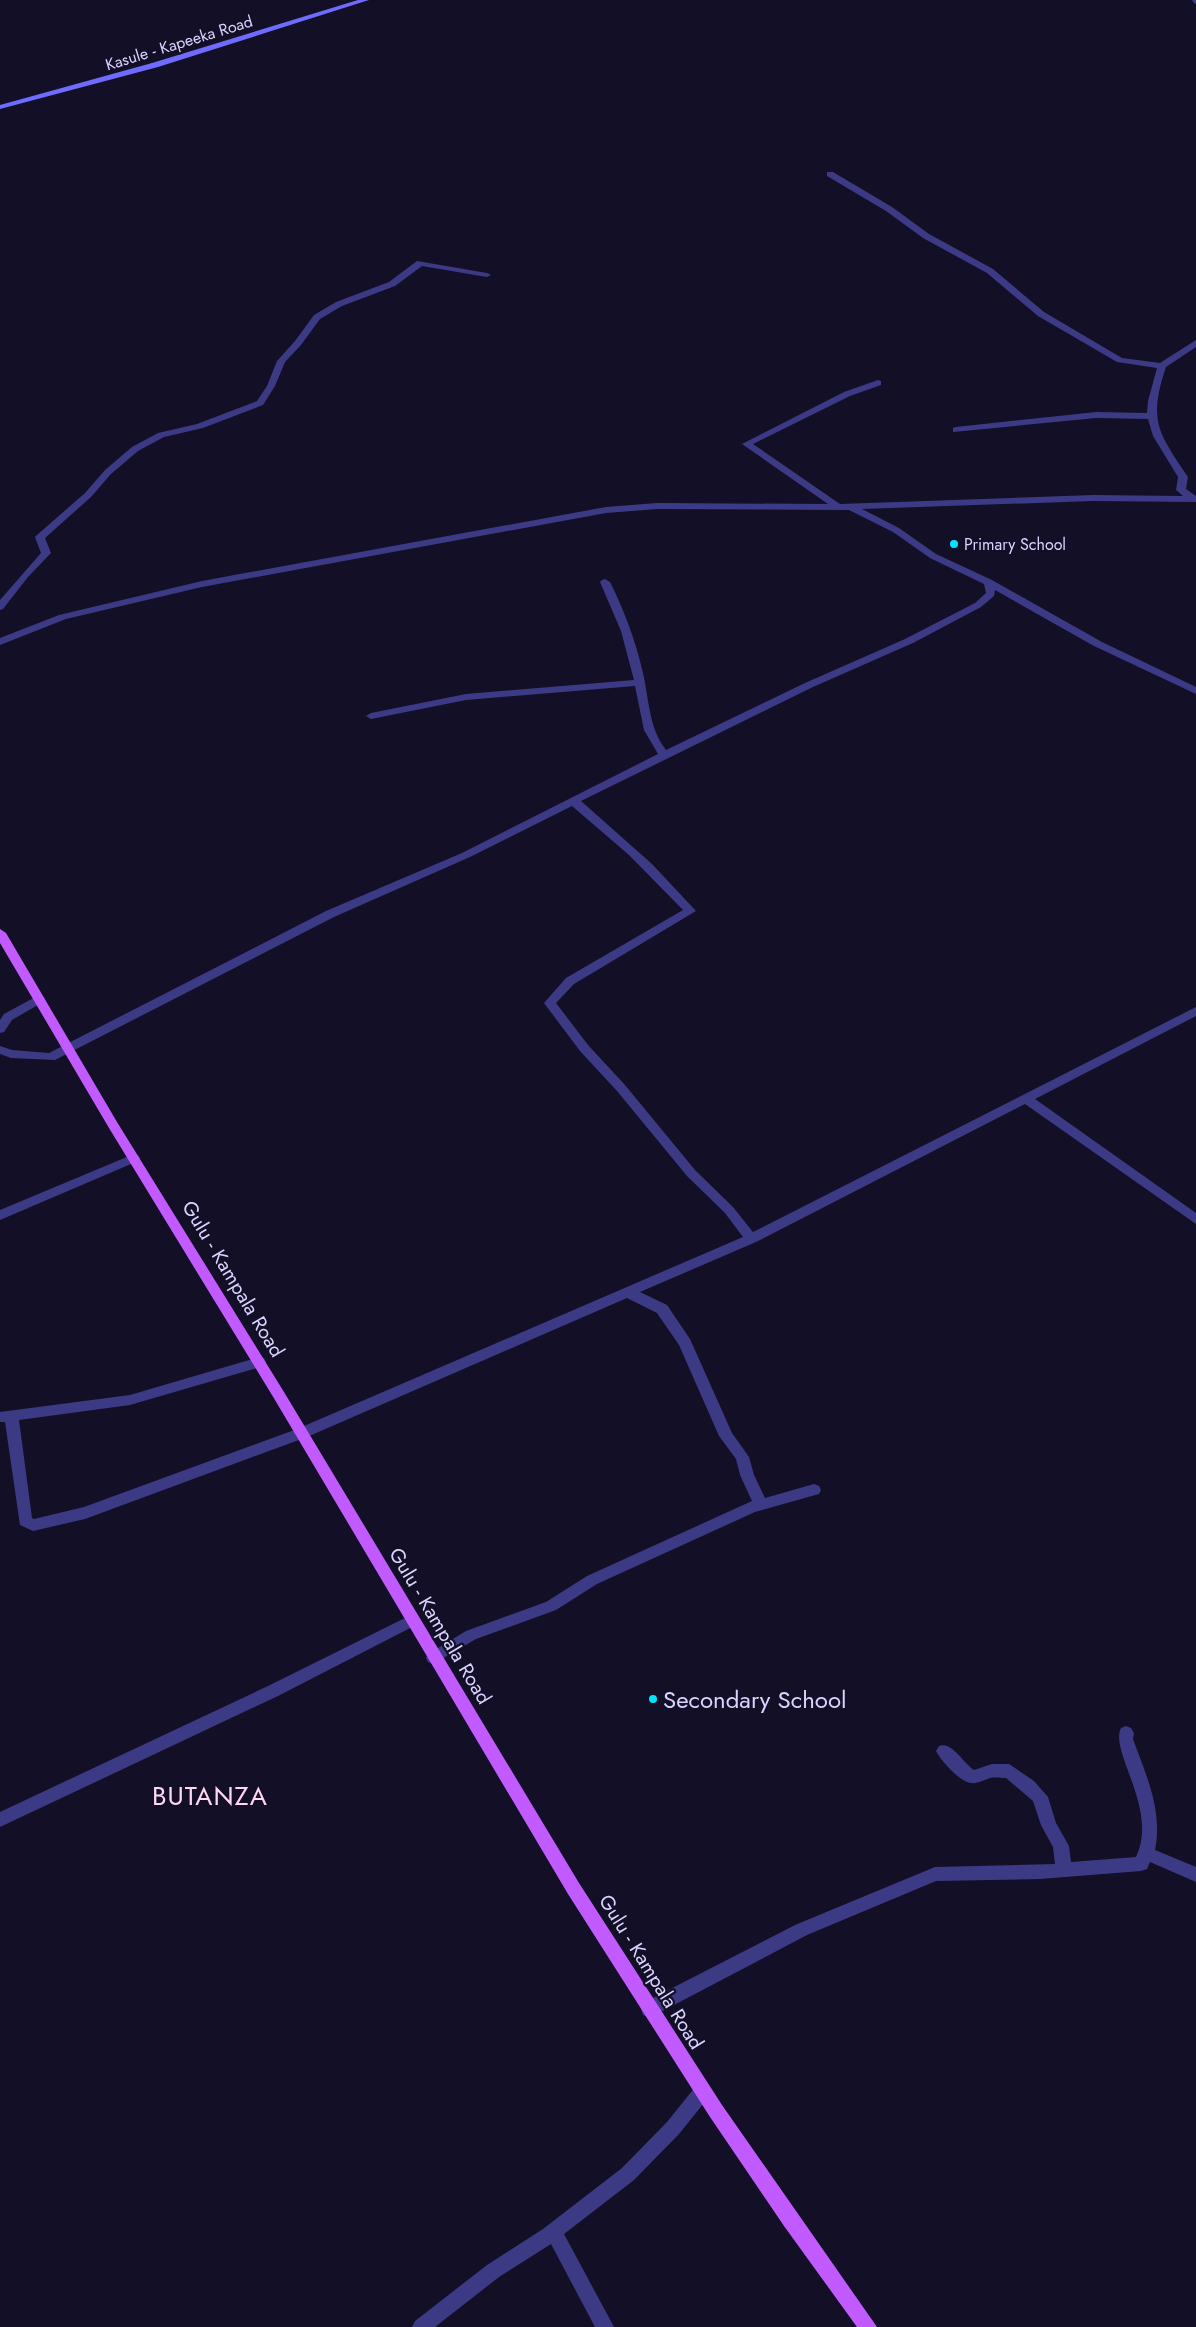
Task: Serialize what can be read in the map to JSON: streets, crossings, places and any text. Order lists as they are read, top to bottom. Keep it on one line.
{"streets":{"main road":["Gulu - Kampala Road"],"street":["Kasule - Kapeeka Road"]},"districts":["BUTANZA"],"places":["Primary School","Secondary School"]}
